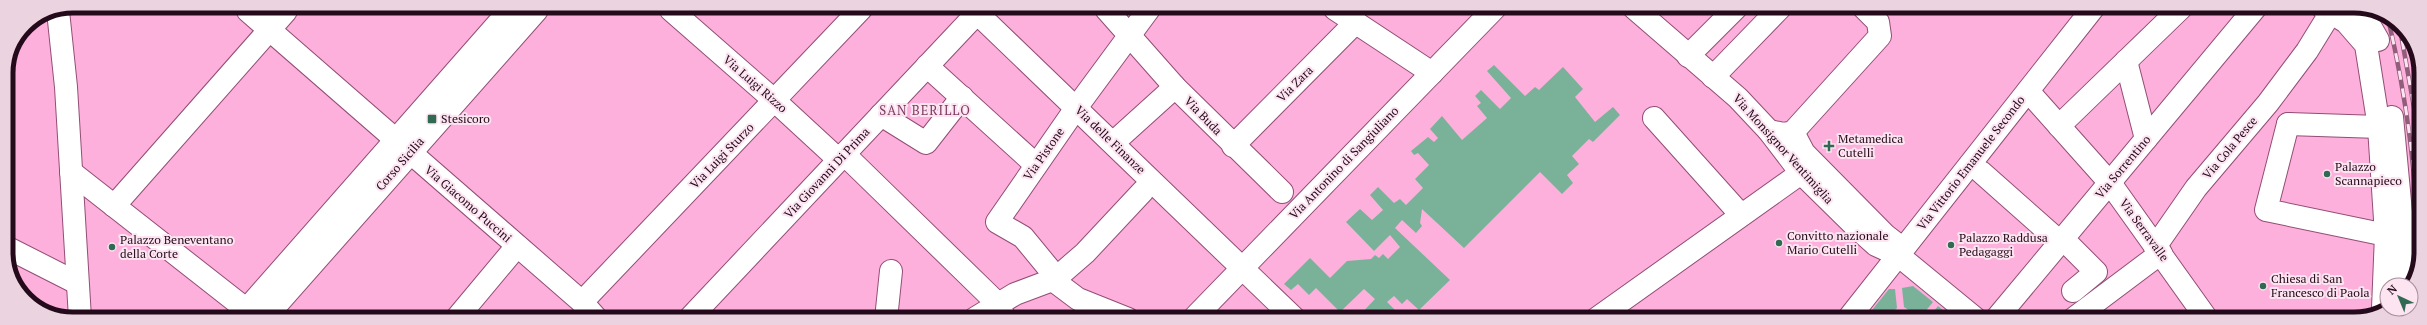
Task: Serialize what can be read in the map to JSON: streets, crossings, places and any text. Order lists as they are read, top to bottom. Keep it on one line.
{"streets":{"street":["Via Luigi Rizzo","Via Zara","Via Buda","Via delle Finanze","Via Cola Pesce","Via Monsignor Ventimiglia","Via Pistone","Via Luigi Sturzo","Via Antonino di Sangiuliano","Via Vittorio Emanuele Secondo","Corso Sicilia","Via Sorrentino","Via Giovanni Di Prima","Via Giacomo Puccini","Via Serravalle"]},"crossings":[["Via Luigi Rizzo","Via Luigi Sturzo"],["Via Luigi Rizzo","Via Giovanni Di Prima"],["Via Zara","Via Buda"],["Via Buda","Via Pistone"],["Via delle Finanze","Via Pistone"],["Via delle Finanze","Via Antonino di Sangiuliano"],["Via Cola Pesce","Via Serravalle"],["Via Monsignor Ventimiglia","Via Vittorio Emanuele Secondo"],["Via Luigi Sturzo","Via Giacomo Puccini"],["Via Vittorio Emanuele Secondo","Via Serravalle"],["Corso Sicilia","Via Giacomo Puccini"],["Via Sorrentino","Via Serravalle"]],"districts":["SAN BERILLO"],"places":{"transit":["Stesicoro"],"health":["Metamedica Cutelli"],"other":["Palazzo Scannapieco","Convitto nazionale Mario Cutelli","Palazzo Raddusa Pedagaggi","Palazzo Beneventano della Corte","Chiesa di San Francesco di Paola"]},"north":"top left"}
